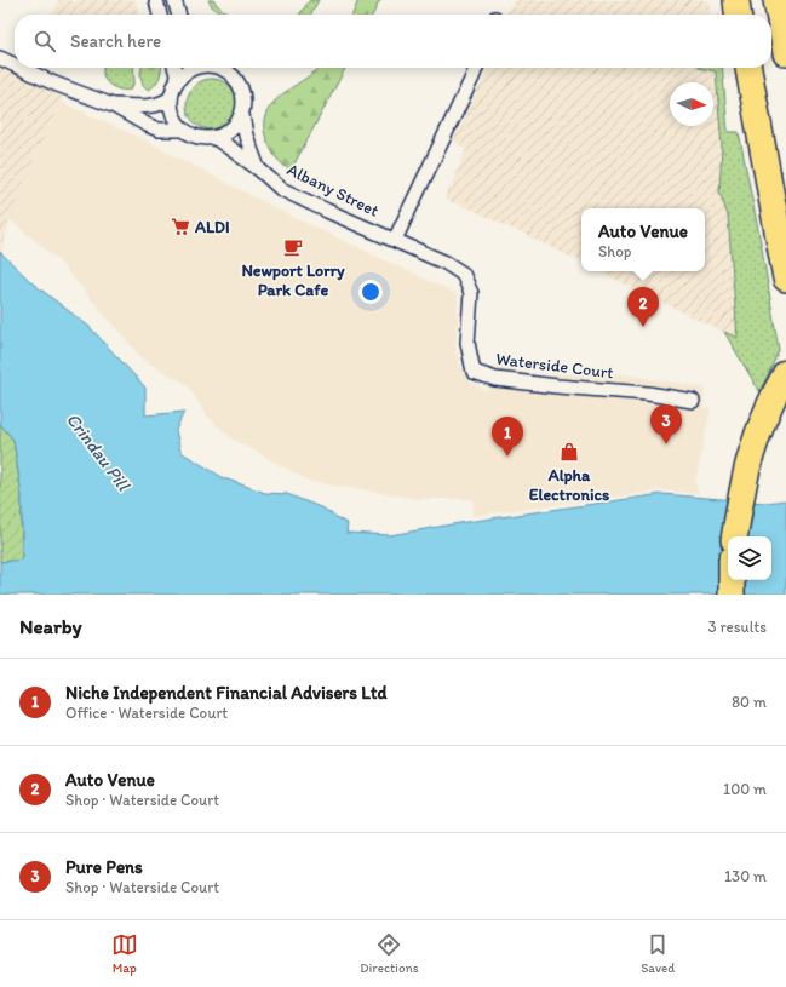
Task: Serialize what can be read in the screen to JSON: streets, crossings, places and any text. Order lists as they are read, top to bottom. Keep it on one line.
{"streets":{"street":["Albany Street","Waterside Court"]},"crossings":[["Albany Street","Waterside Court"]],"water":["Crindau Pill"],"places":{"supermarket":["ALDI"],"cafe":["Newport Lorry Park Cafe"],"shop":["Alpha Electronics"]},"north":"right","page":{"search":"Search here","popup":["Auto Venue","Shop"],"pins":["2","3","1"],"heading":["Nearby","3 results"],"list":[{"mark":"1","name":"Niche Independent Financial Advisers Ltd","note":"Office · Waterside Court","value":"80 m"},{"mark":"2","name":"Auto Venue","note":"Shop · Waterside Court","value":"100 m"},{"mark":"3","name":"Pure Pens","note":"Shop · Waterside Court","value":"130 m"}],"nav":["Map","Directions","Saved"]}}
